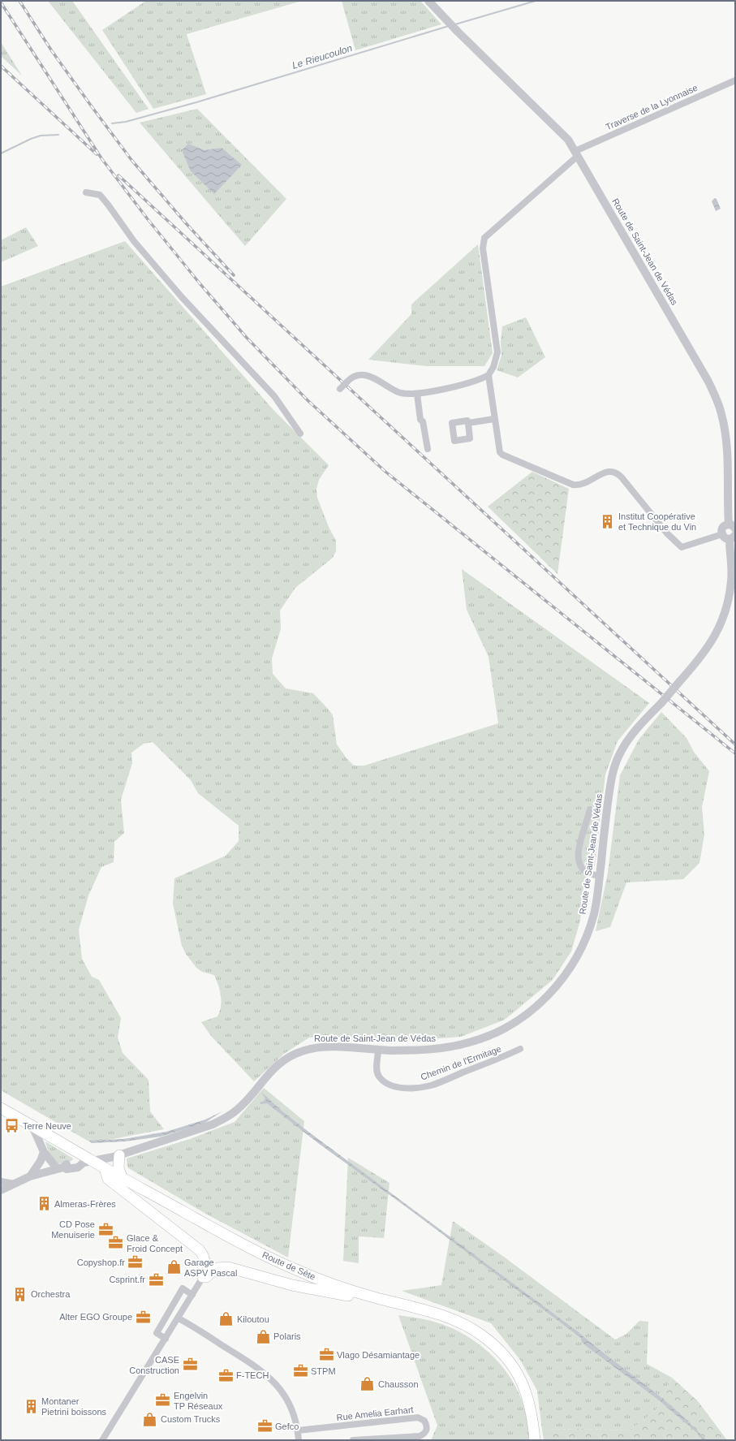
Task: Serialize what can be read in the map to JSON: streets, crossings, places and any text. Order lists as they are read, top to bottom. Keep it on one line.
{"streets":{"main road":["Route de Sète"],"street":["Traverse de la Lyonnaise","Route de Saint-Jean de Védas","Chemin de l'Ermitage","Rue Amelia Earhart"]},"crossings":[["Traverse de la Lyonnaise","Route de Saint-Jean de Védas"],["Route de Saint-Jean de Védas","Chemin de l'Ermitage"]],"water":["Le Rieucoulon"],"places":{"building":["Institut Coopérative et Technique du Vin","Almeras-Frères","Orchestra","Montaner Pietrini boissons"],"bus stop":["Terre Neuve"],"office":["CD Pose Menuiserie","Glace & Froid Concept","Copyshop.fr","Csprint.fr","Alter EGO Groupe","Vlago Désamiantage","CASE Construction","STPM","F-TECH","Engelvin TP Réseaux","Gefco"],"shop":["Garage ASPV Pascal","Kiloutou","Polaris","Chausson","Custom Trucks"]}}
